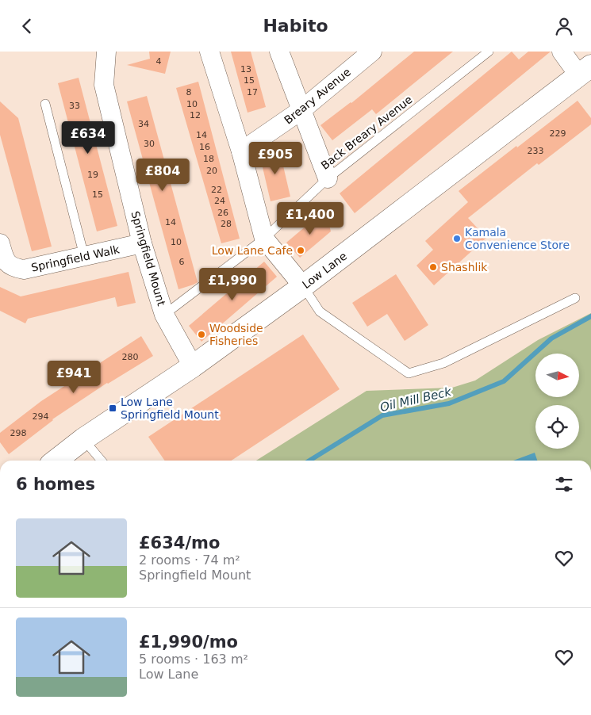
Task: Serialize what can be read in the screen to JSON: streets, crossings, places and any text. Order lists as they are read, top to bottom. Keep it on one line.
{"streets":{"street":["Breary Avenue","Springfield Walk","Springfield Mount","Low Lane"],"lane":["Back Breary Avenue"]},"crossings":[["Back Breary Avenue","Springfield Mount"],["Springfield Walk","Springfield Mount"],["Springfield Mount","Low Lane"]],"water":["Oil Mill Beck"],"places":{"other":["Kamala Convenience Store","Low Lane Cafe","Shashlik","Woodside Fisheries"],"transit":["Low Lane Springfield Mount"]},"house_numbers":["4","13","15","8","17","10","33","12","34","229","14","30","16","233","18","20","19","22","15","24","26","14","28","10","6","280","294","298"],"north":"right","page":{"header":"Habito","price":["£634","£905","£804","£1,400","£1,990","£941"],"heading":"6 homes","list":[{"name":"£634/mo","note":"2 rooms · 74 m² · Springfield Mount"},{"name":"£1,990/mo","note":"5 rooms · 163 m² · Low Lane"}]}}
